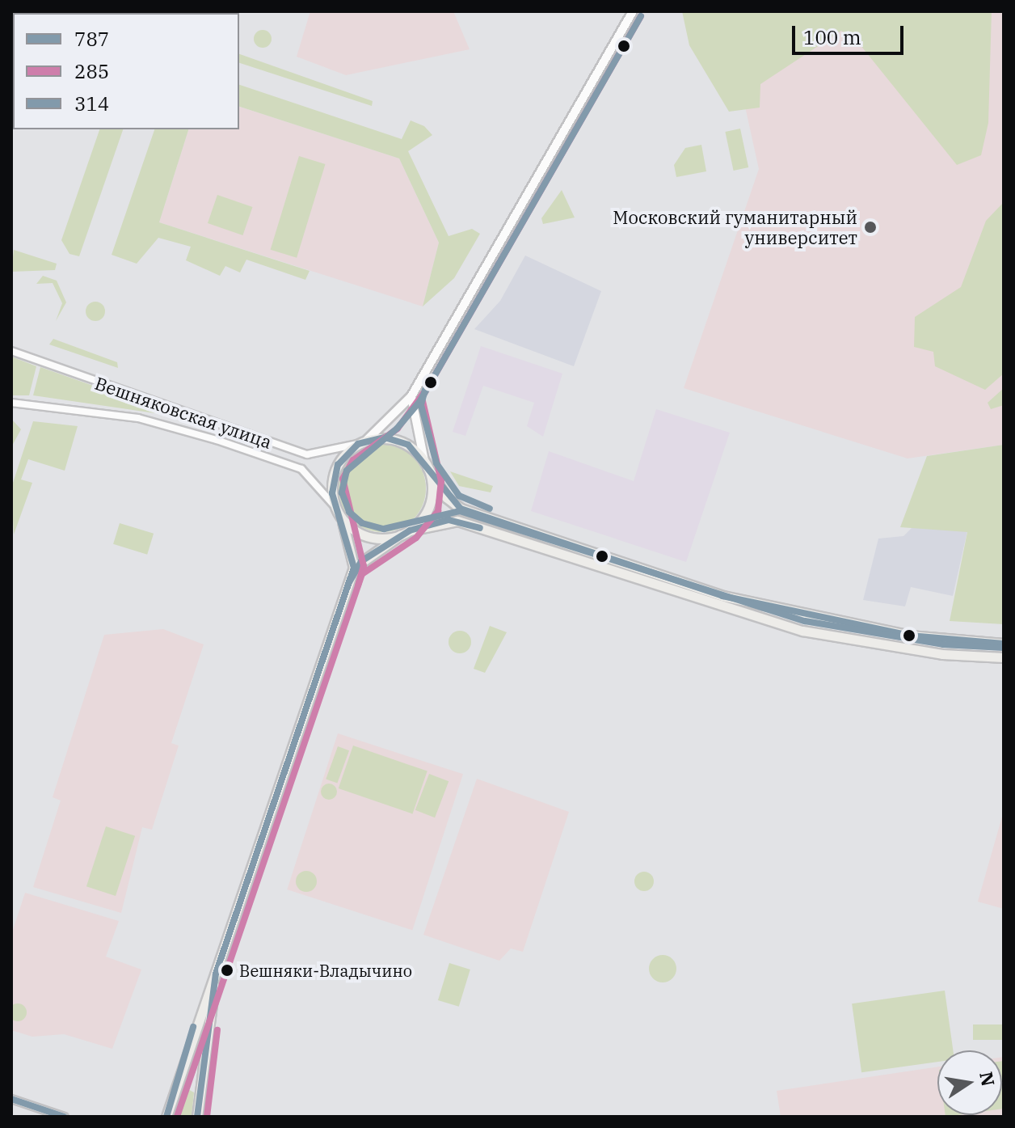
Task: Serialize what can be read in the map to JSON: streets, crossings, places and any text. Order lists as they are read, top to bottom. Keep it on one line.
{"streets":{"street":["Вешняковская улица"]},"places":["Московский гуманитарный университет","Вешняки-Владычино"],"lines":["transit line 285","transit line 314","transit line 787"],"legend":["787","285","314"],"scale_bar":"100 m","north":"right"}
